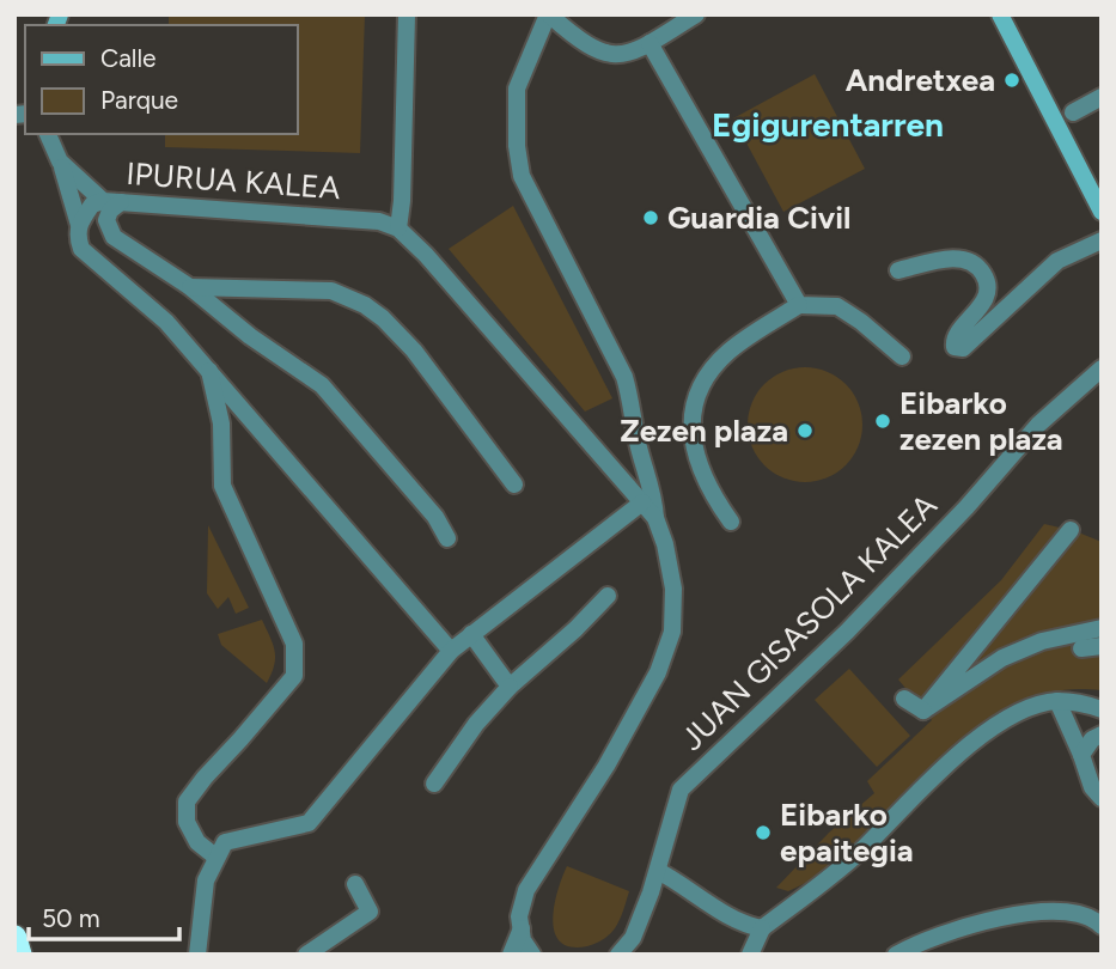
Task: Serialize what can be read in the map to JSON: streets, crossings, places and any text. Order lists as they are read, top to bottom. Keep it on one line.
{"streets":{"street":["IPURUA KALEA","JUAN GISASOLA KALEA"]},"districts":["Egigurentarren"],"places":["Andretxea","Guardia Civil","Eibarko zezen plaza","Zezen plaza","Eibarko epaitegia"],"legend":["Calle","Parque"],"scale_bar":"50 m"}
